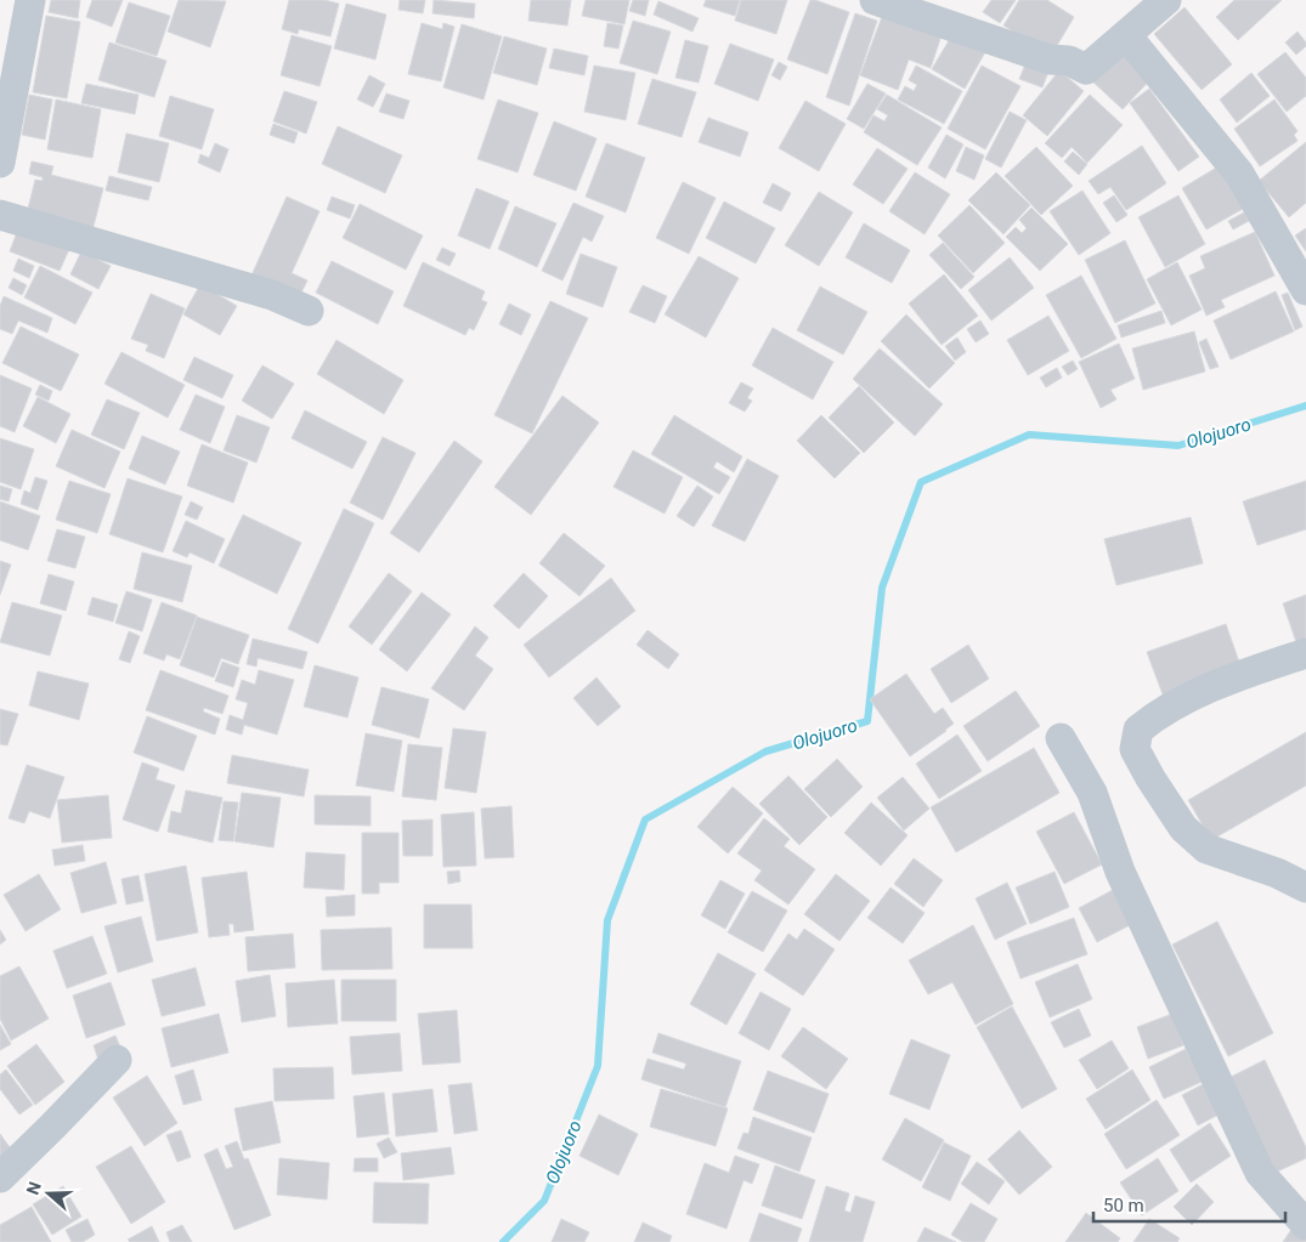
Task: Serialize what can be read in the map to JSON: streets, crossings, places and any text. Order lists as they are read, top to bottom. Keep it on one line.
{"water":["Olojuoro"],"scale_bar":"50 m","north":"left"}
